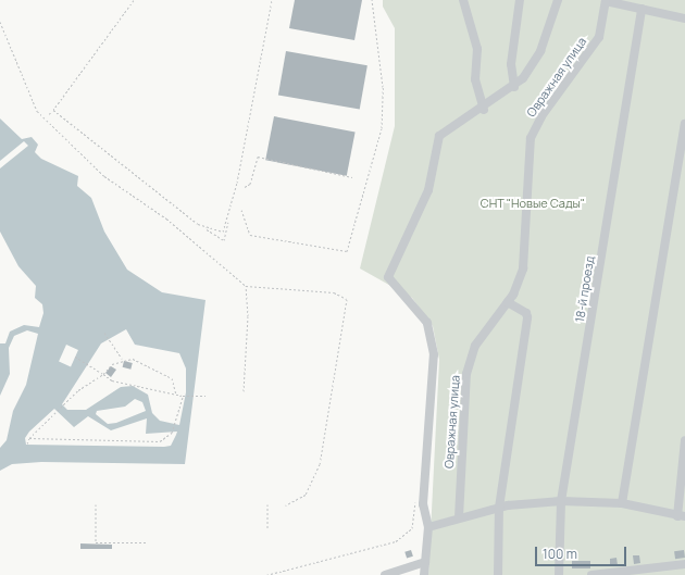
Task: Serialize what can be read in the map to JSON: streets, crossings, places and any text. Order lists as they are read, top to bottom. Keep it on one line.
{"streets":{"street":["Овражная улица","18-й проезд"]},"parks":["СНТ \"Новые Сады\""],"scale_bar":"100 m"}
